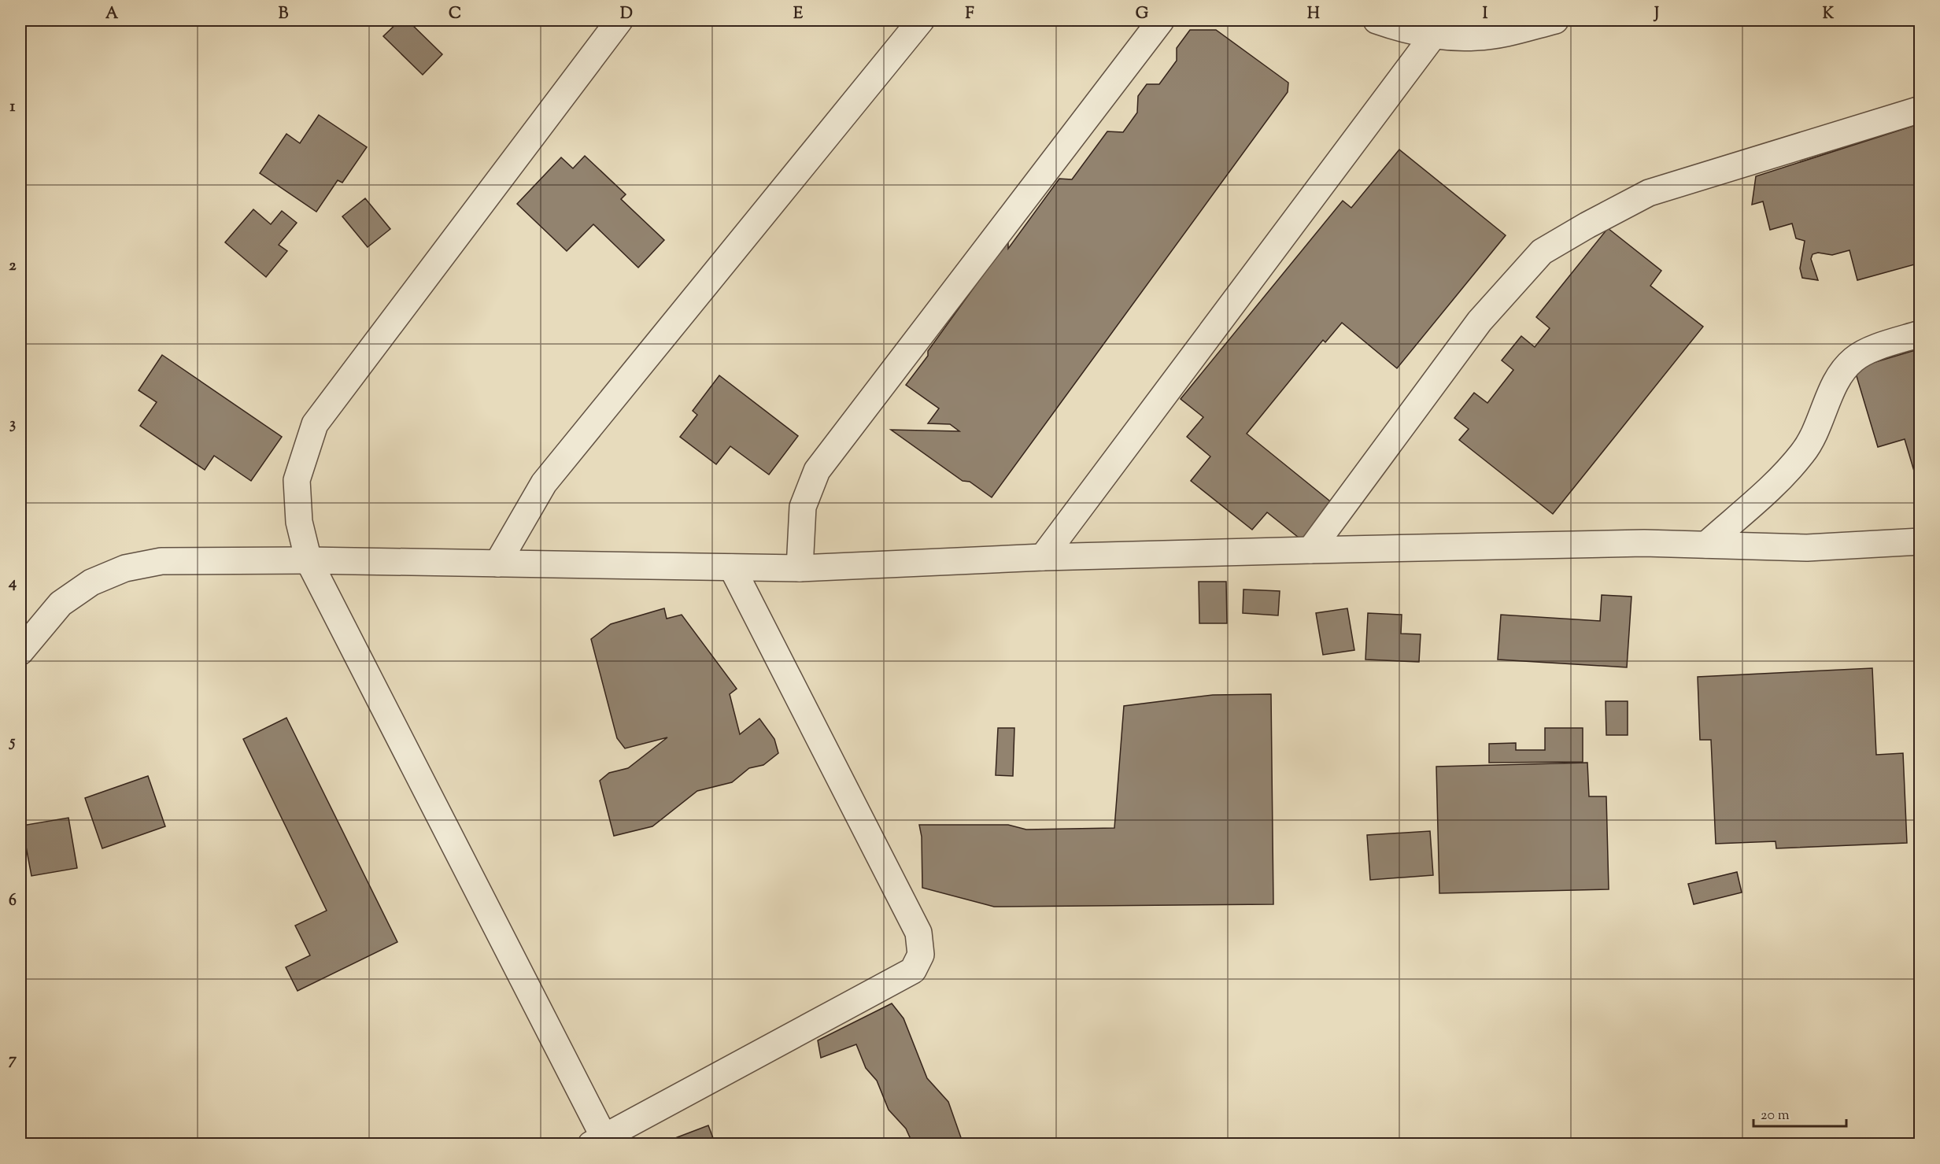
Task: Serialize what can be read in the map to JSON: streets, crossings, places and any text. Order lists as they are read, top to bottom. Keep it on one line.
{"scale_bar":"20 m","grid":{"columns":["A","B","C","D","E","F","G","H","I","J","K"],"rows":["1","2","3","4","5","6","7"]}}
